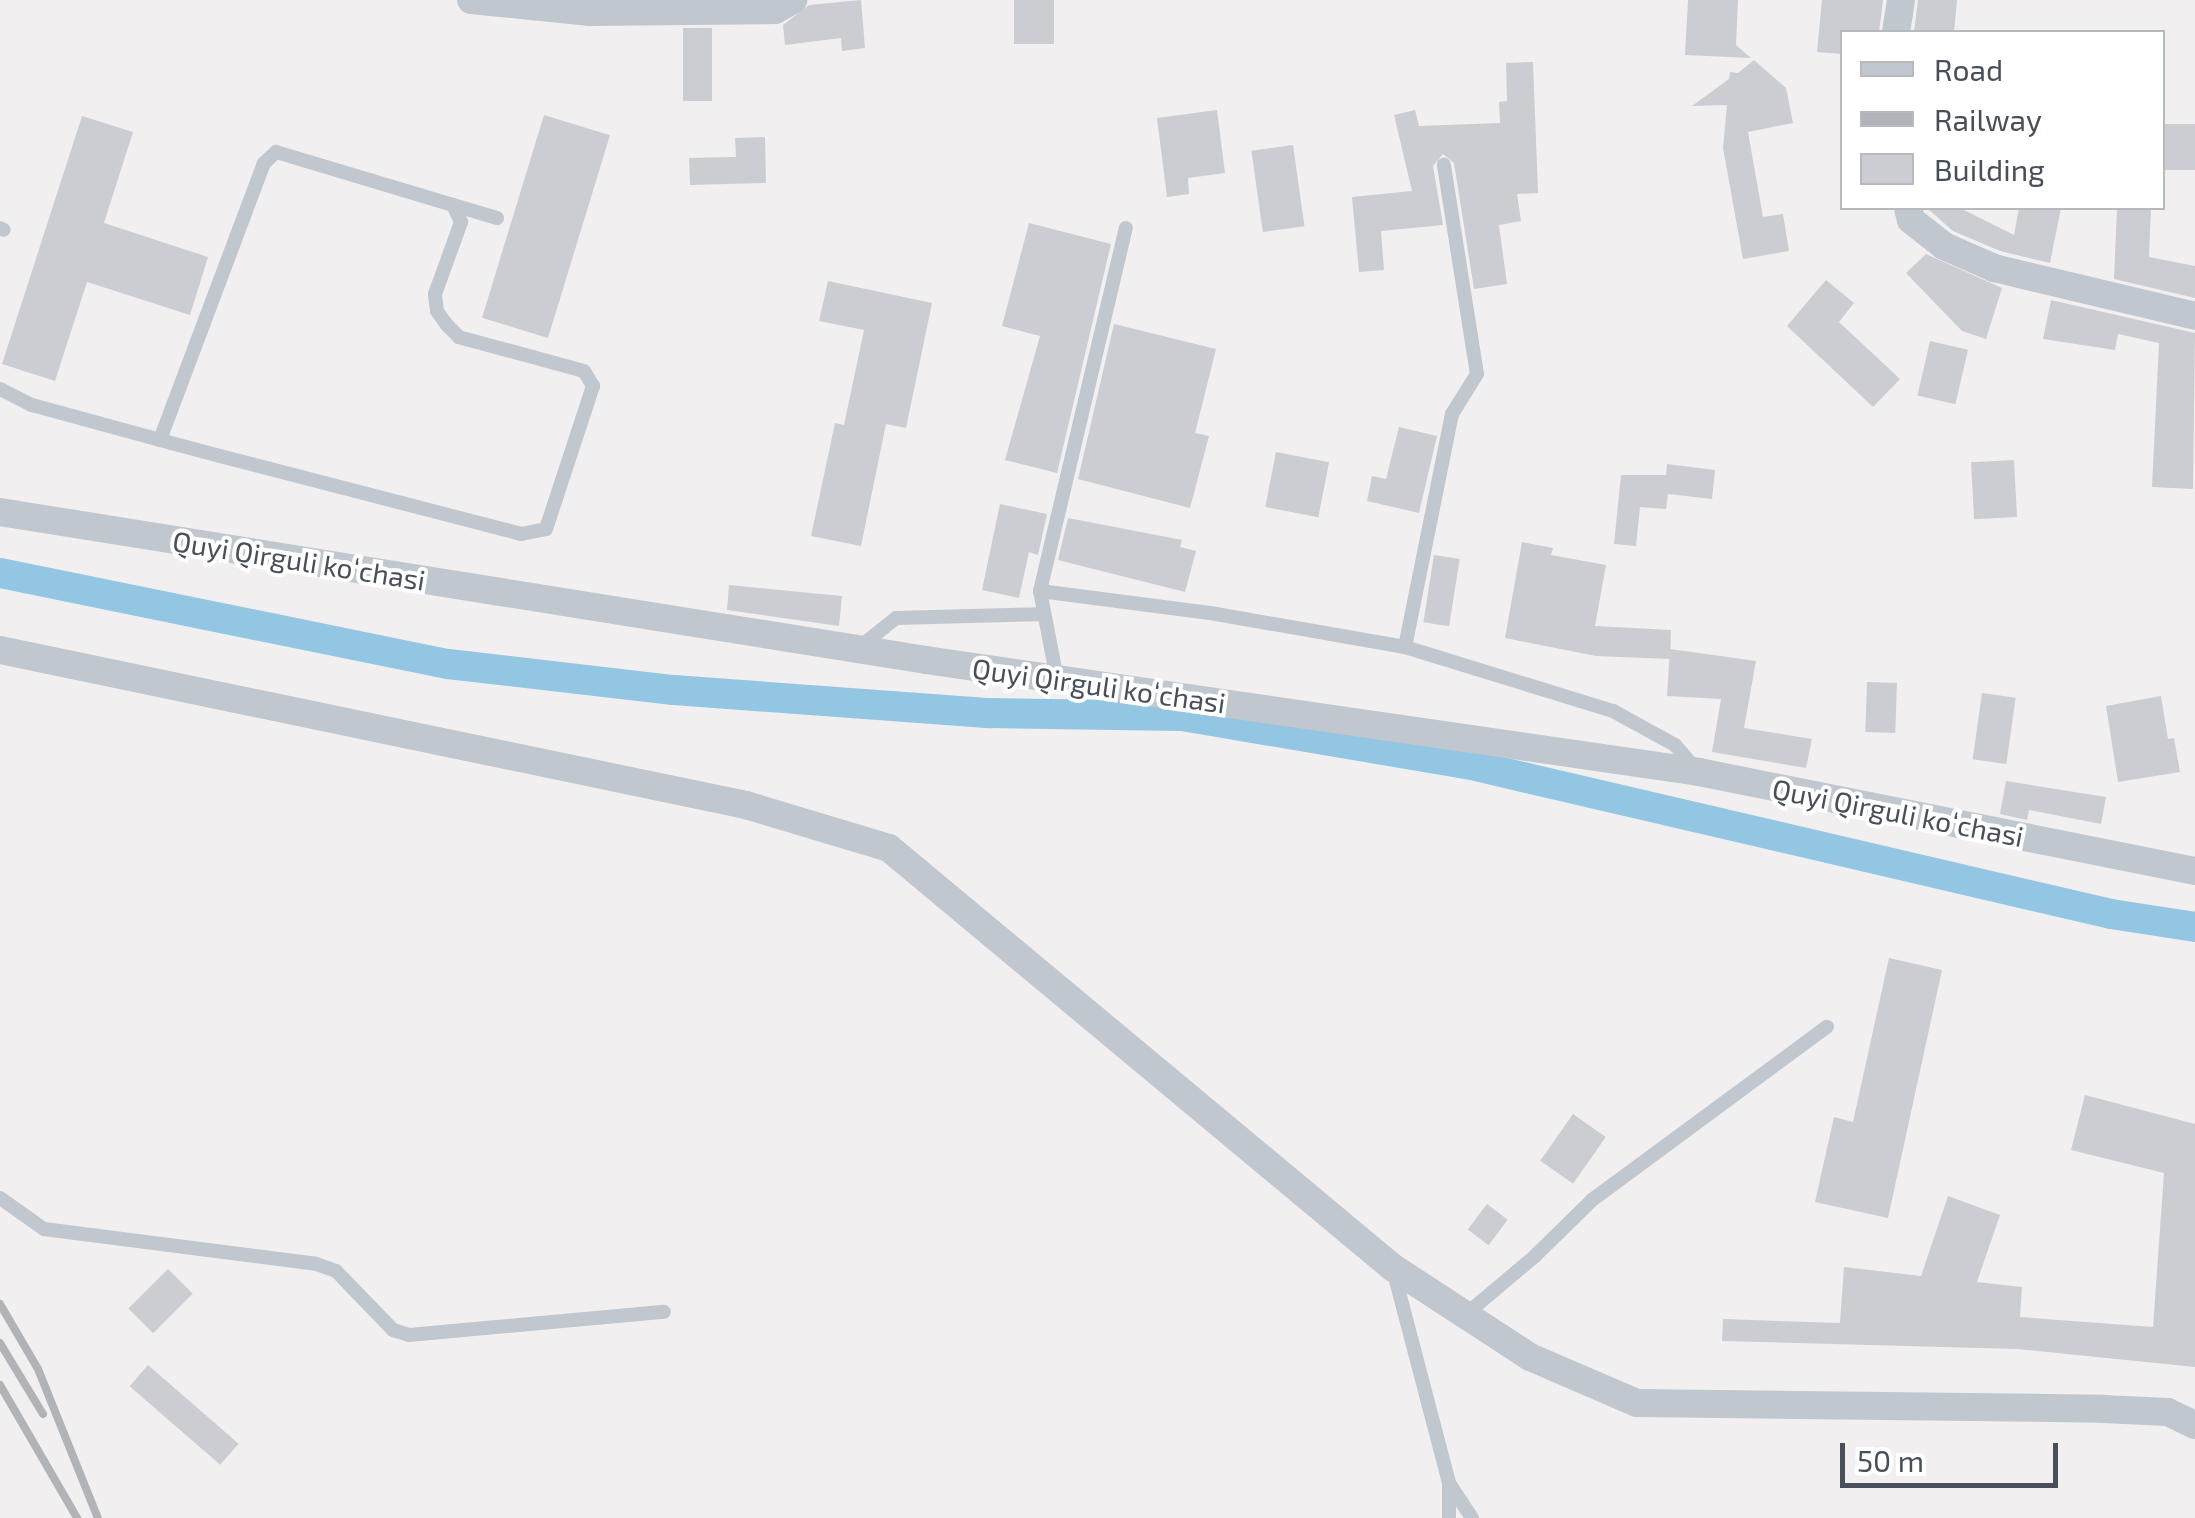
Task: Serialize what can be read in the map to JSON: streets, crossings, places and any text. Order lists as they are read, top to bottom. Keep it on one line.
{"streets":{"street":["Quyi Qirguli koʻchasi"]},"legend":["Road","Railway","Building"],"scale_bar":"50 m"}
